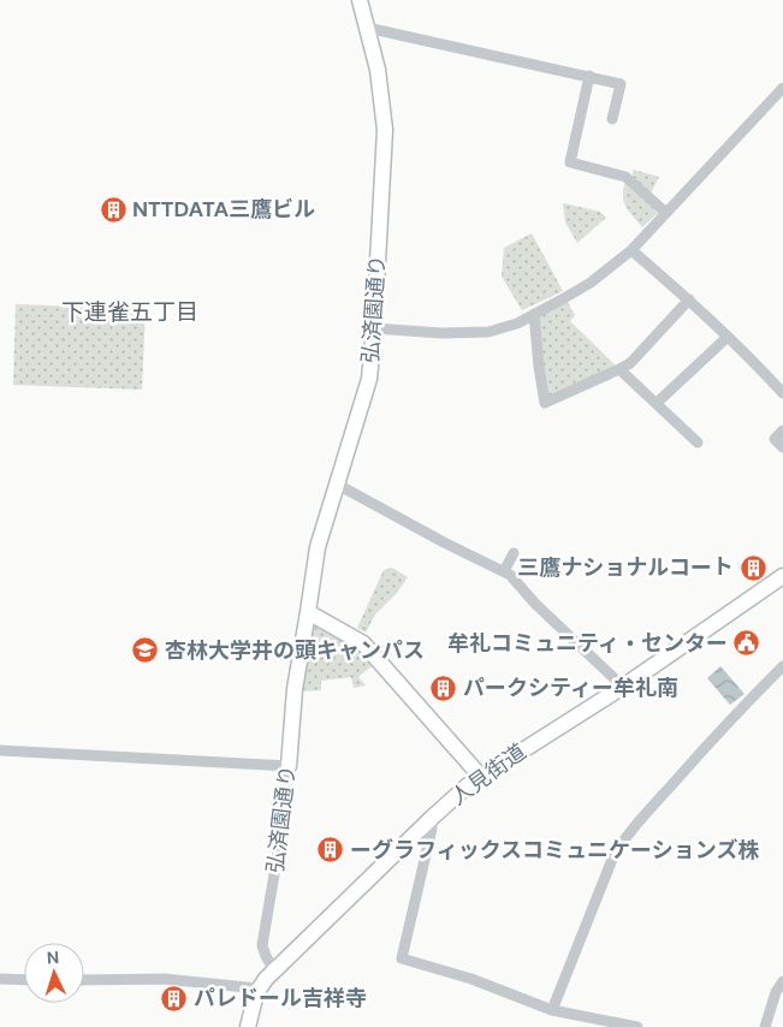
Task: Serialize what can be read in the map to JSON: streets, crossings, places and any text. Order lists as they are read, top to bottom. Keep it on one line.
{"streets":{"street":["弘済園通り","人見街道"]},"crossings":[["弘済園通り","人見街道"]],"districts":["下連雀五丁目"],"places":{"building":["NTTDATA三鷹ビル","三鷹ナショナルコート","パークシティー牟礼南","ーグラフィックスコミュニケーションズ株","パレドール吉祥寺"],"public building":["牟礼コミュニティ・センター"],"school or university":["杏林大学井の頭キャンパス"]},"north":"top"}
